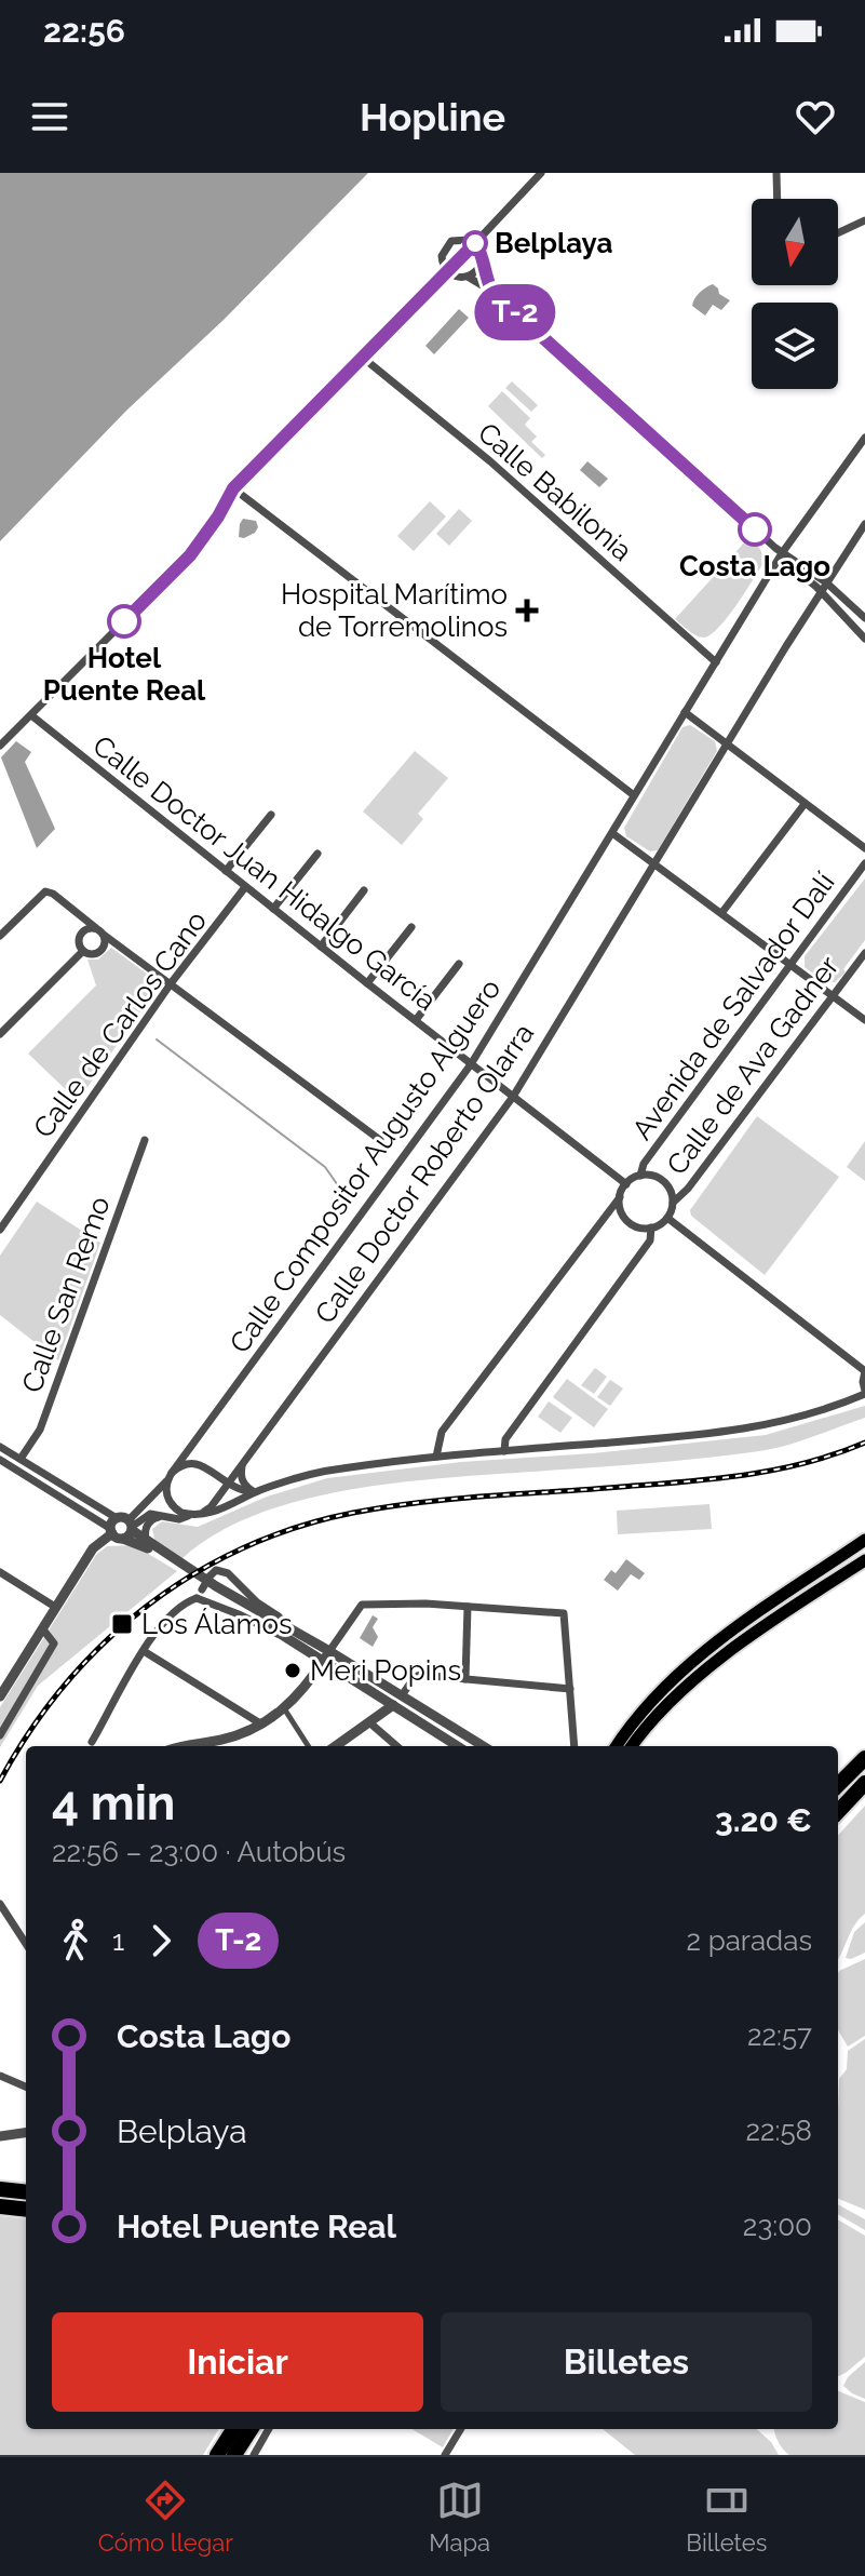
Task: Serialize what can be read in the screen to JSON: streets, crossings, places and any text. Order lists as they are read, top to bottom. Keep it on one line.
{"streets":{"street":["Calle Babilonia","Calle Doctor Juan Hidalgo García","Avenida de Salvador Dalí","Calle de Carlos Cano","Calle de Ava Gadner","Calle Compositor Augusto Alguero","Calle Doctor Roberto Olarra","Calle San Remo"]},"crossings":[["Calle Babilonia","Calle Compositor Augusto Alguero"],["Calle Doctor Juan Hidalgo García","Avenida de Salvador Dalí"],["Calle Doctor Juan Hidalgo García","Calle de Carlos Cano"],["Calle Doctor Juan Hidalgo García","Calle de Ava Gadner"],["Calle Doctor Juan Hidalgo García","Calle Compositor Augusto Alguero"],["Calle Doctor Juan Hidalgo García","Calle Doctor Roberto Olarra"],["Avenida de Salvador Dalí","Calle de Ava Gadner"],["Calle Compositor Augusto Alguero","Calle Doctor Roberto Olarra"]],"places":{"other":["Belplaya","Costa Lago","Hotel Puente Real","Meri Popins"],"health":["Hospital Marítimo de Torremolinos"],"transit":["Los Álamos"]},"lines":["bus line T-2"],"north":"bottom","page":{"status":"22:56","header":"Hopline","on_map":"T-2","heading":["4 min","22:56 – 23:00 · Autobús","3.20 €"],"legs":["1","T-2","2 paradas"],"list":[{"name":"Costa Lago","value":"22:57"},{"name":"Belplaya","value":"22:58"},{"name":"Hotel Puente Real","value":"23:00"}],"buttons":["Iniciar","Billetes"],"tabs":["Cómo llegar","Mapa","Billetes"]}}
